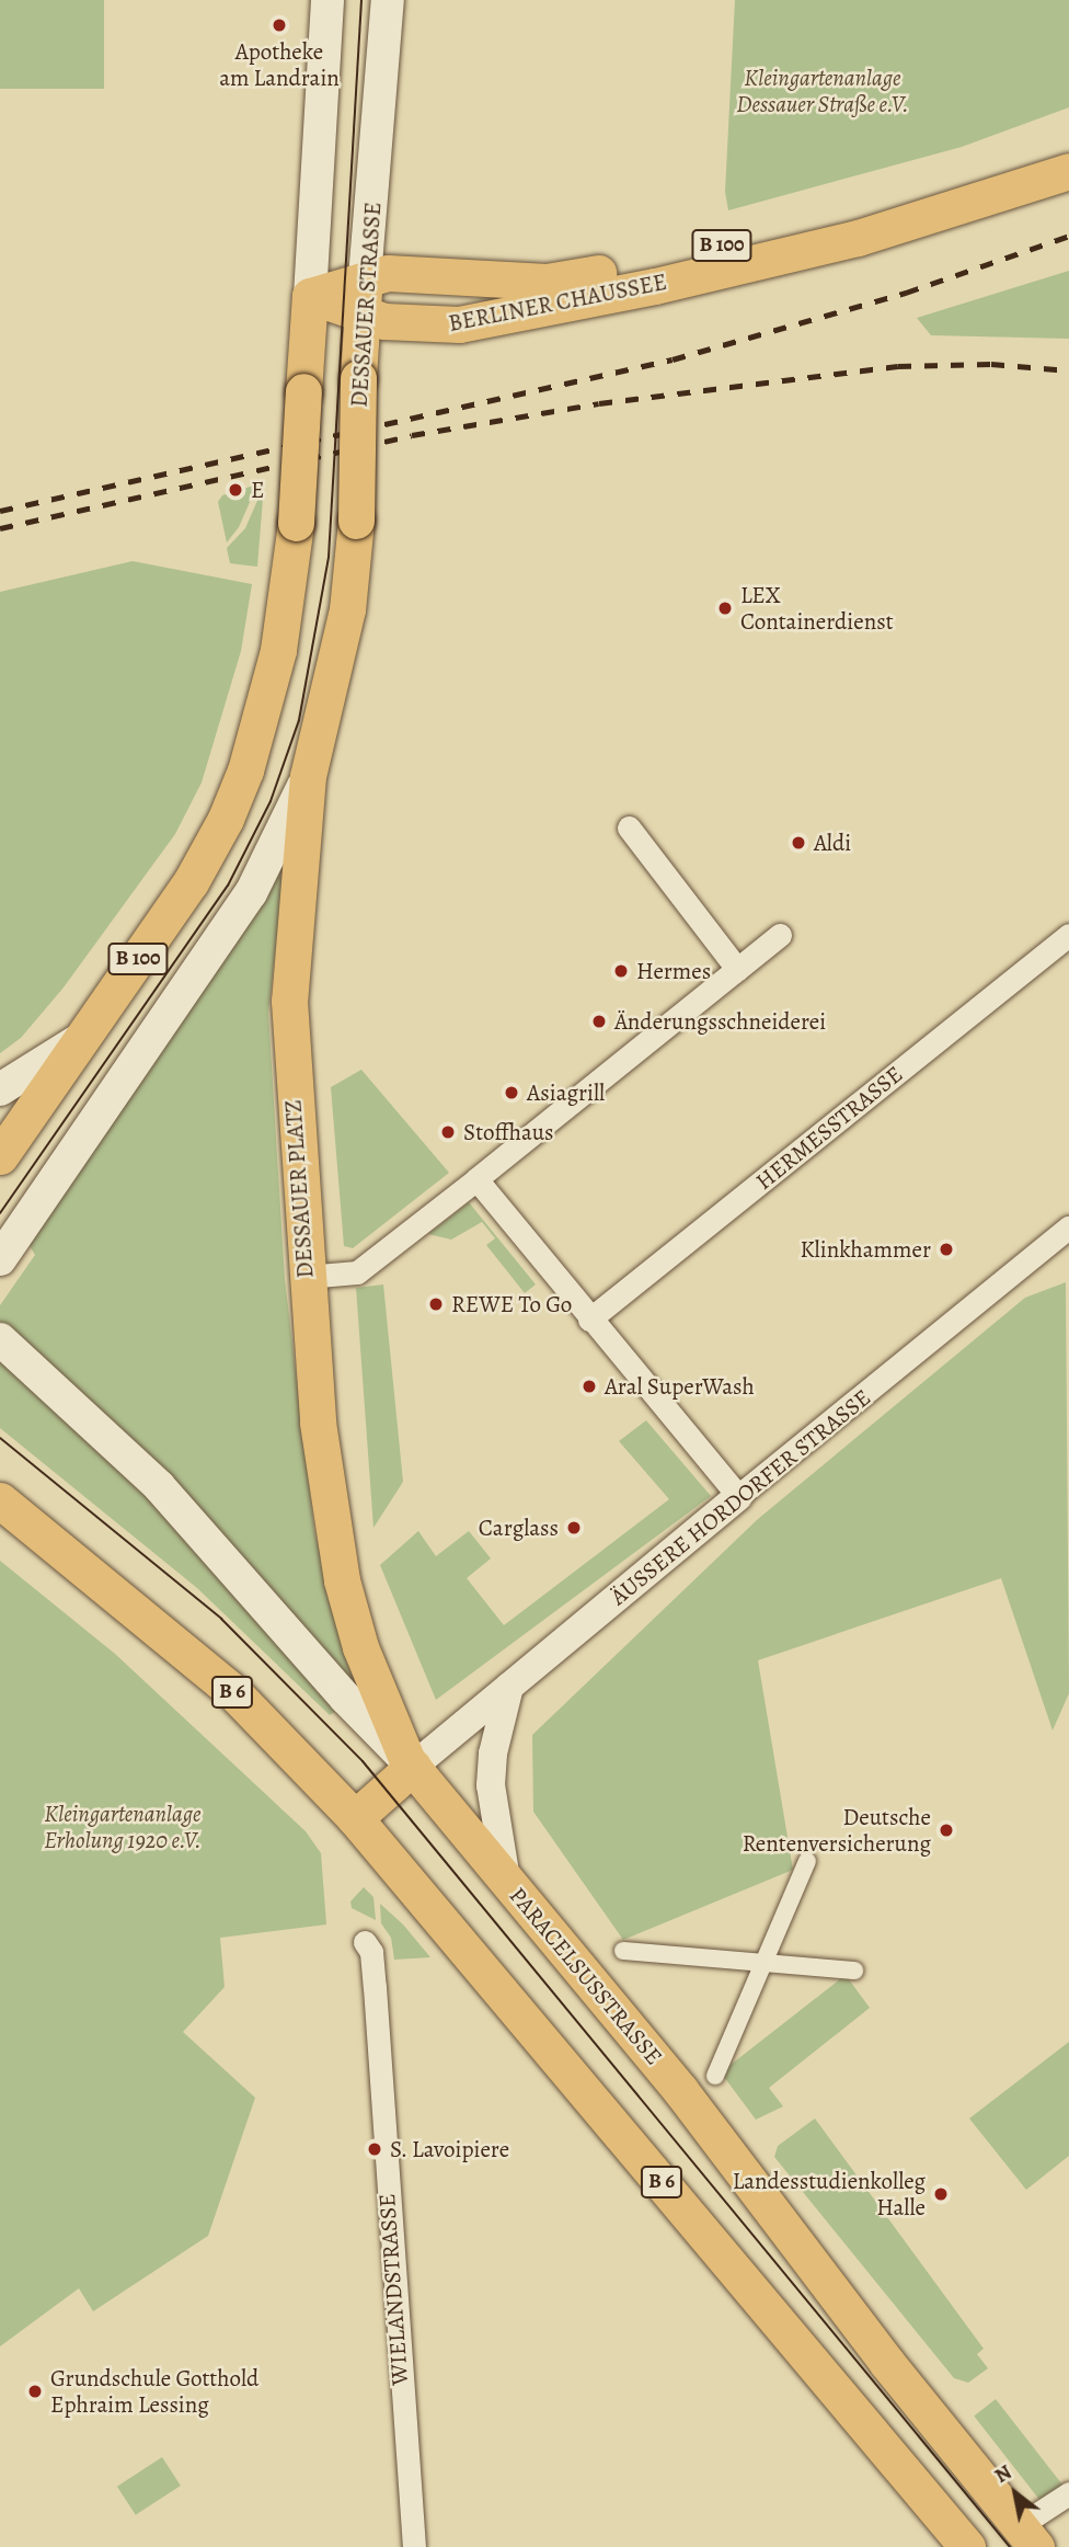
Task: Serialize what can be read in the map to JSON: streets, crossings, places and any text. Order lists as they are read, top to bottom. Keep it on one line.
{"streets":{"main road":["B 100","BERLINER CHAUSSEE","DESSAUER STRASSE","DESSAUER PLATZ","B 6","PARACELSUSSTRASSE"],"street":["HERMESSTRASSE","ÄUSSERE HORDORFER STRASSE","WIELANDSTRASSE"]},"crossings":[["B 100","BERLINER CHAUSSEE"],["B 100","DESSAUER PLATZ"],["BERLINER CHAUSSEE","DESSAUER STRASSE"],["DESSAUER STRASSE","DESSAUER PLATZ"],["DESSAUER PLATZ","ÄUSSERE HORDORFER STRASSE"],["DESSAUER PLATZ","PARACELSUSSTRASSE"],["ÄUSSERE HORDORFER STRASSE","PARACELSUSSTRASSE"]],"parks":["Kleingartenanlage Dessauer Straße e.V.","Kleingartenanlage Erholung 1920 e.V."],"places":["Apotheke am Landrain","E","LEX Containerdienst","Aldi","Hermes","Änderungsschneiderei","Asiagrill","Stoffhaus","Klinkhammer","REWE To Go","Aral SuperWash","Carglass","Deutsche Rentenversicherung","S. Lavoipiere","Landesstudienkolleg Halle","Grundschule Gotthold Ephraim Lessing"],"north":"top left"}
